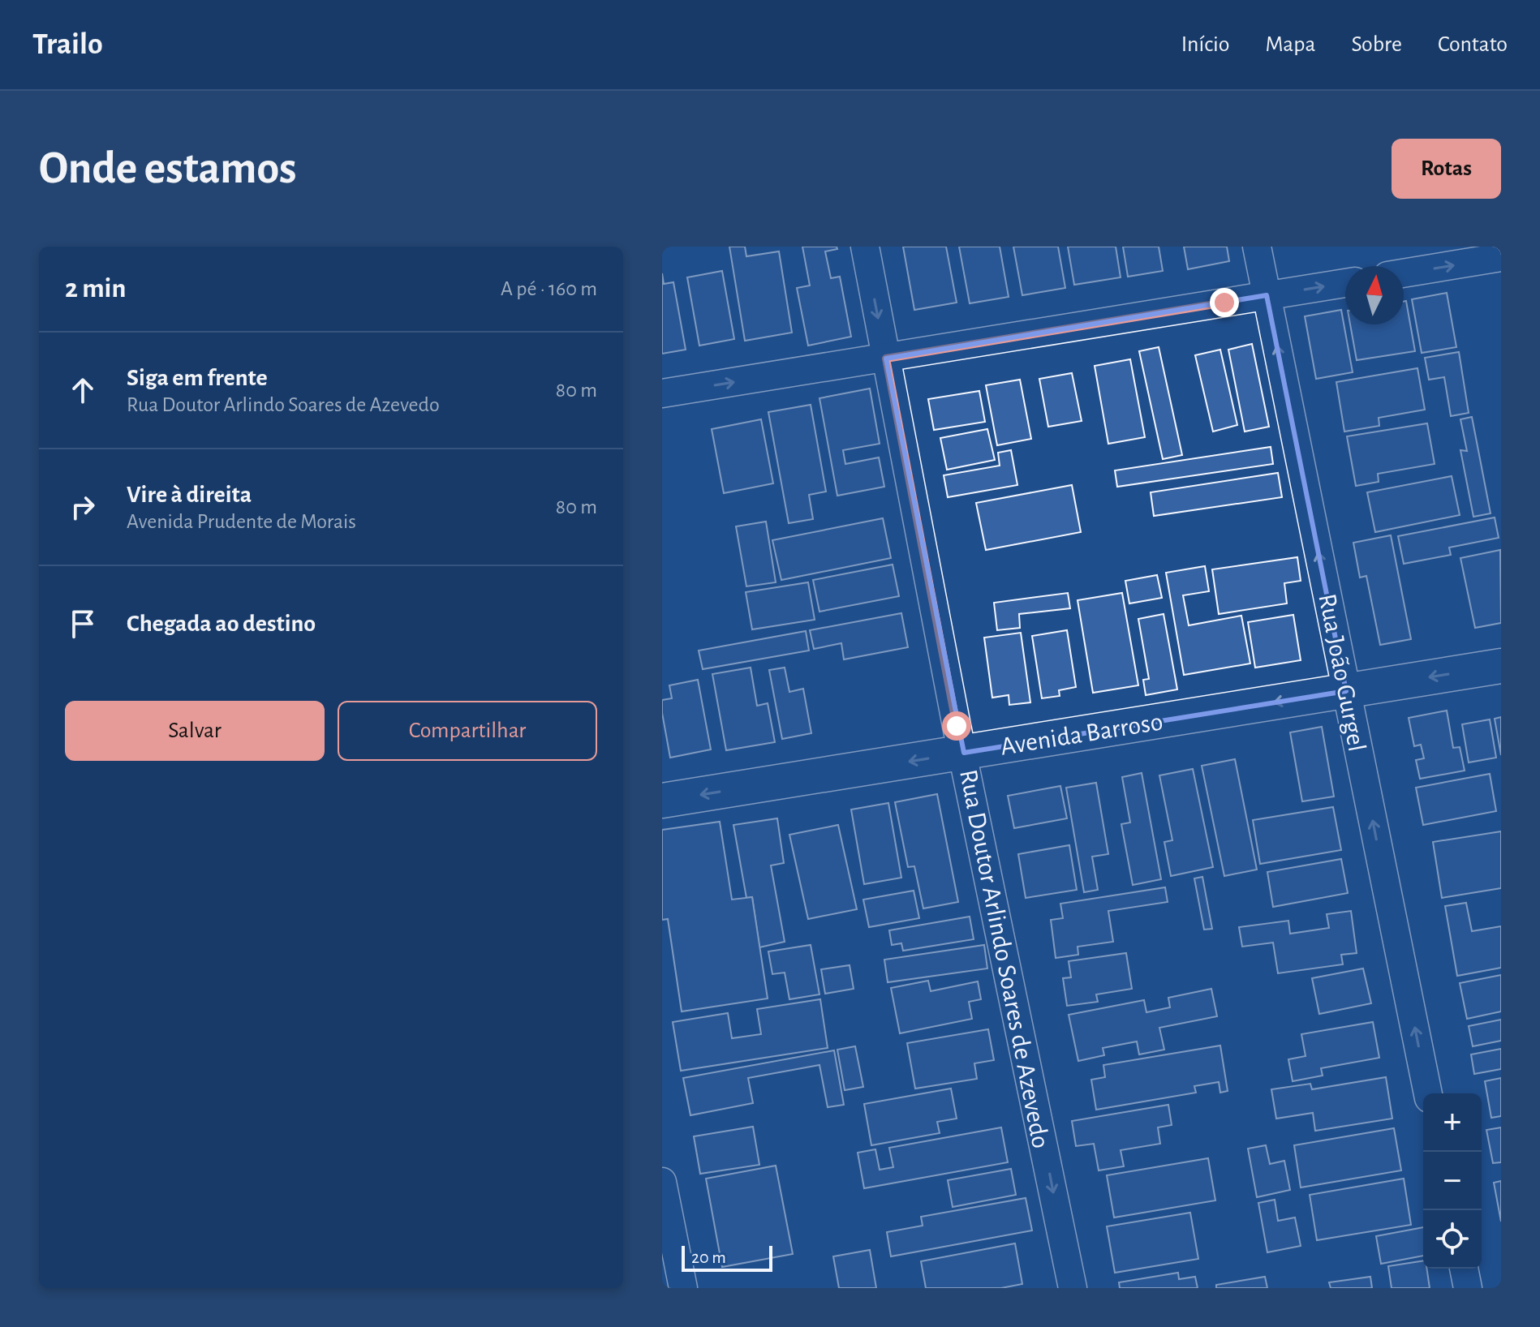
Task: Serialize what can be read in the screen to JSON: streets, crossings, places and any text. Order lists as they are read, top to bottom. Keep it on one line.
{"streets":{"street":["Rua João Gurgel","Avenida Barroso","Rua Doutor Arlindo Soares de Azevedo"]},"crossings":[["Rua João Gurgel","Avenida Barroso"],["Avenida Barroso","Rua Doutor Arlindo Soares de Azevedo"]],"one_way":["Rua João Gurgel","Avenida Barroso","Rua Doutor Arlindo Soares de Azevedo"],"scale_bar":"20 m","north":"top","page":{"header":"Trailo","nav":["Início","Mapa","Sobre","Contato"],"buttons":["Rotas",["Salvar","Compartilhar"]],"title":"Onde estamos","heading":["2 min","A pé · 160 m"],"list":[["Siga em frente","Rua Doutor Arlindo Soares de Azevedo","80 m"],["Vire à direita","Avenida Prudente de Morais","80 m"],"Chegada ao destino"],"map_buttons":["+","−"],"scale":"20 m"}}
